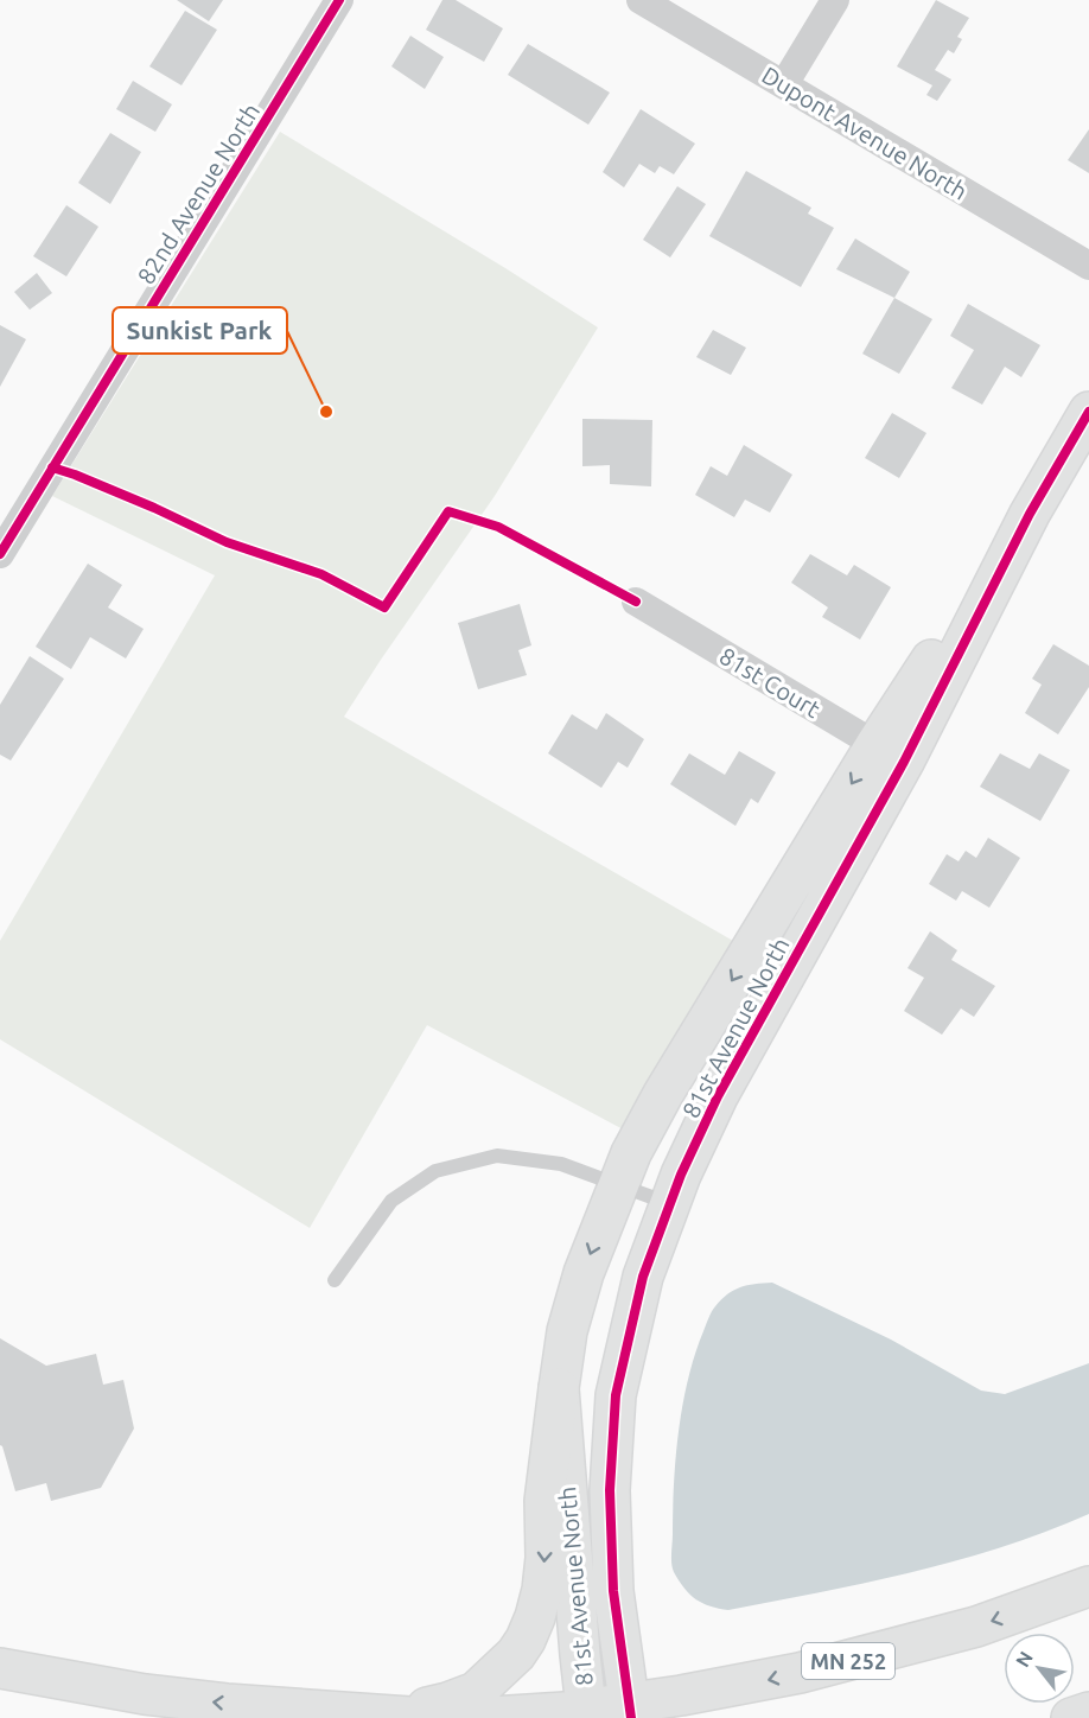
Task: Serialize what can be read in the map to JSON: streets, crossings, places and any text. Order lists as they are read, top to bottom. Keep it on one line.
{"streets":{"main road":["81st Avenue North","MN 252"],"street":["Dupont Avenue North","82nd Avenue North","81st Court"]},"crossings":[["81st Court","81st Avenue North"],["81st Avenue North","MN 252"]],"places":["Sunkist Park"],"north":"top left"}
